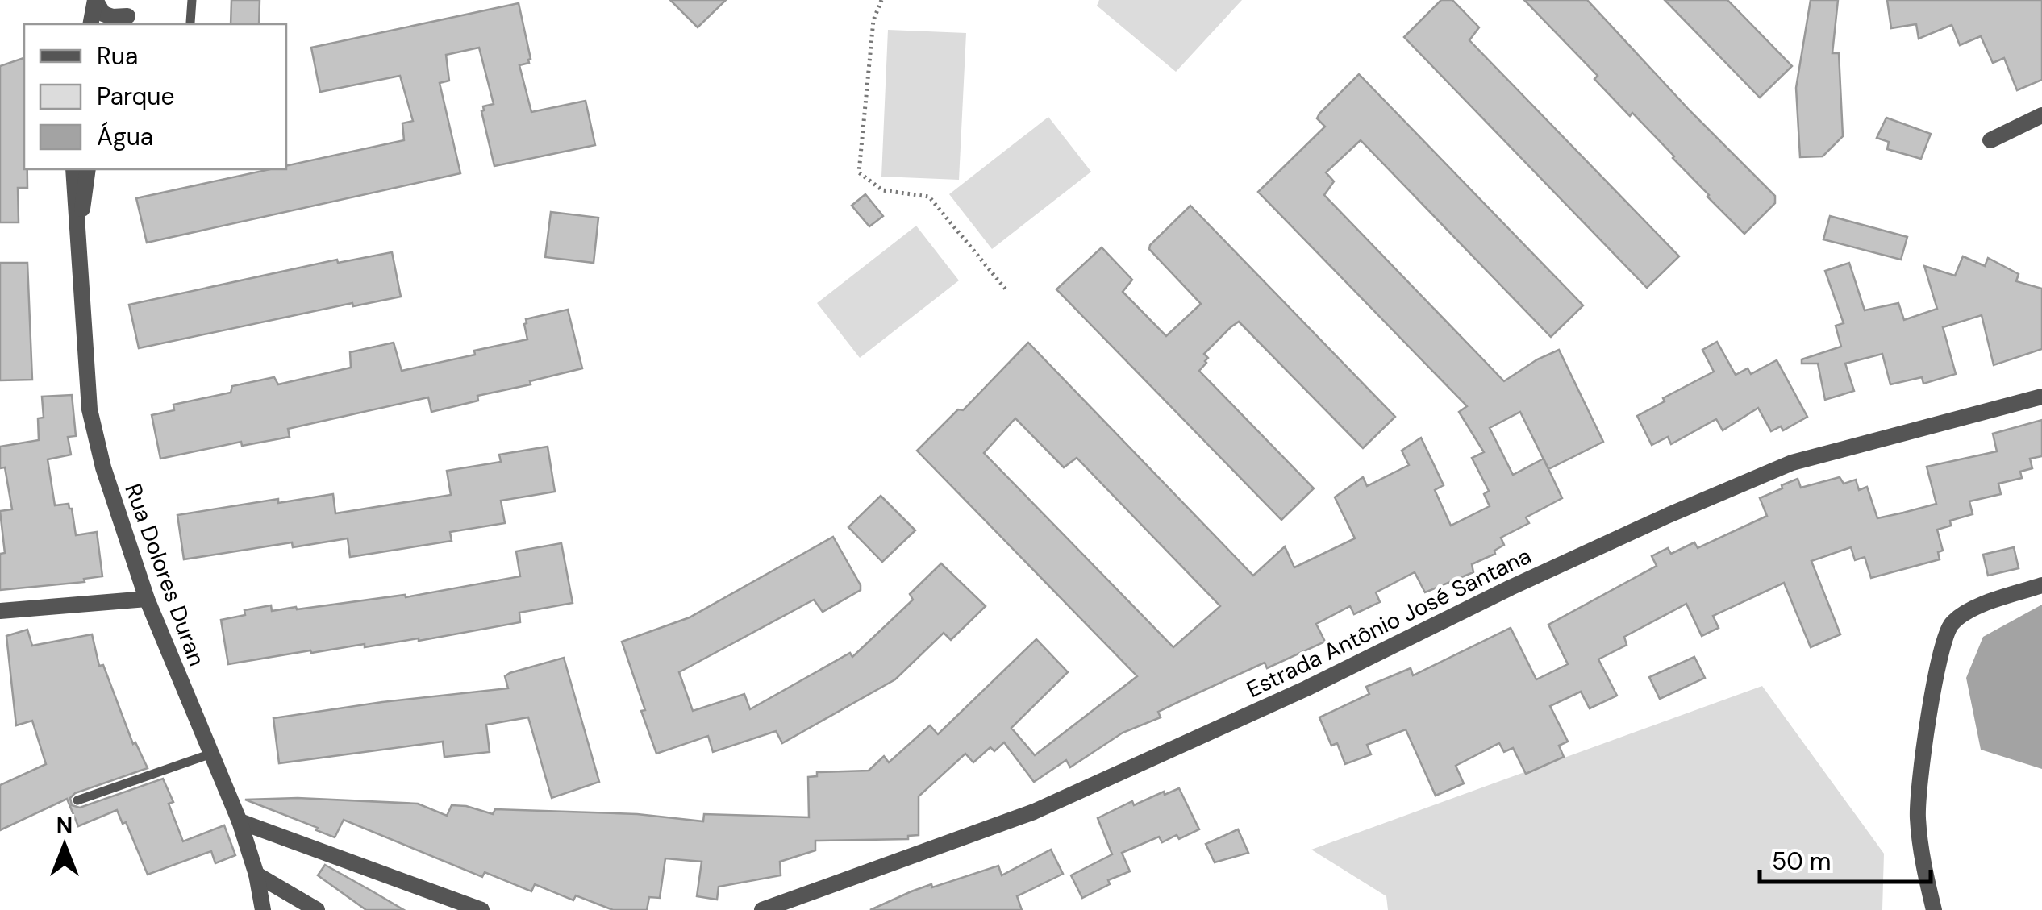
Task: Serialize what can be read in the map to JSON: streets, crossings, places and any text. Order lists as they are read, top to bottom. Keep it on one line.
{"streets":{"street":["Rua Dolores Duran","Estrada Antônio José Santana"]},"legend":["Rua","Parque","Água"],"scale_bar":"50 m","north":"top"}
